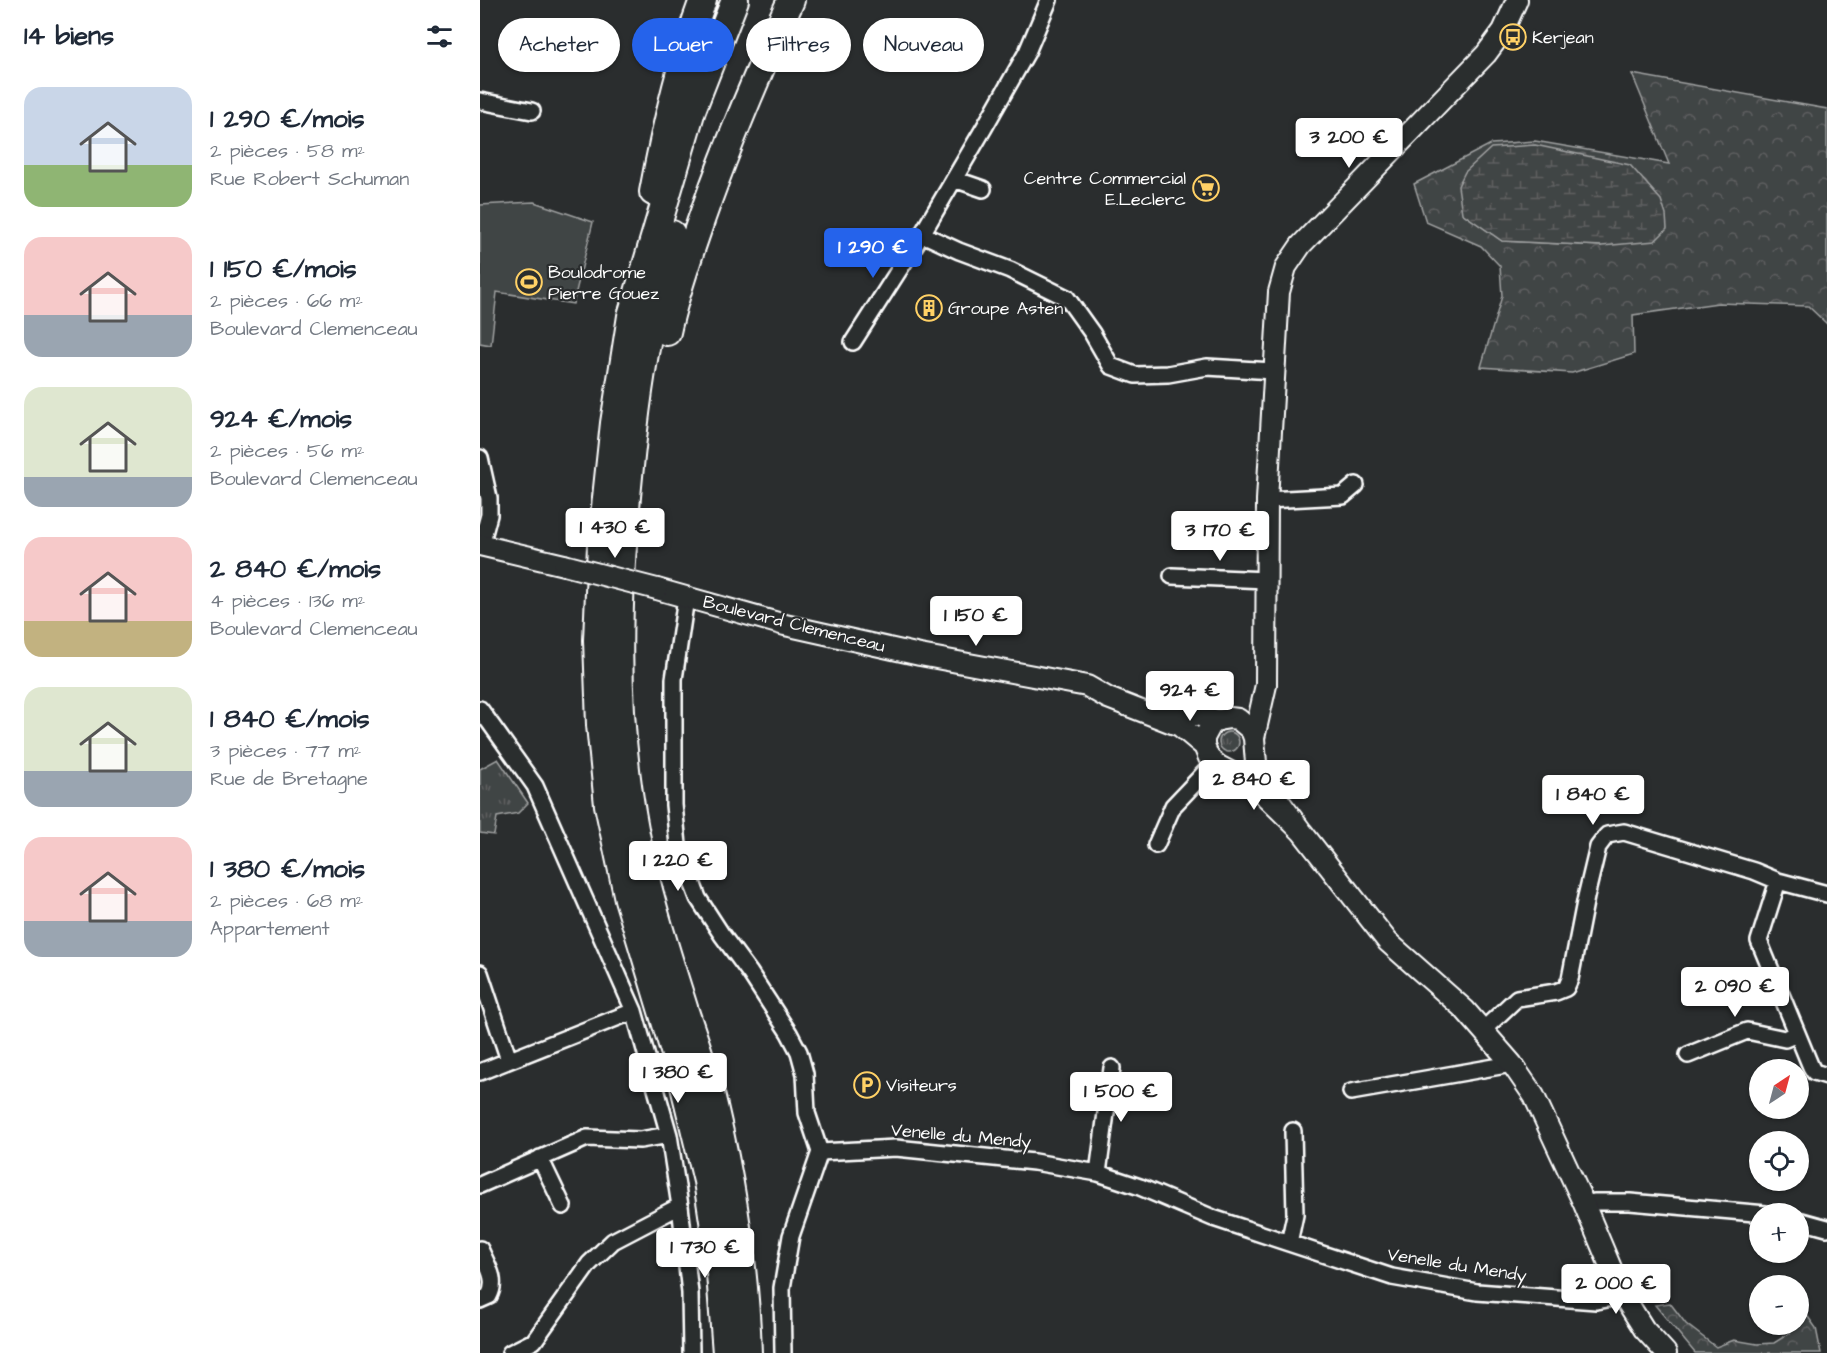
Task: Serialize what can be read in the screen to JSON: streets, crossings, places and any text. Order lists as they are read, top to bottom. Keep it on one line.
{"streets":{"street":["Boulevard Clemenceau","Venelle du Mendy"]},"places":{"bus stop":["Kerjean"],"supermarket":["Centre Commercial E.Leclerc"],"sports":["Boulodrome Pierre Gouez"],"building":["Groupe Asten"],"parking":["Visiteurs"]},"north":"top right","page":{"heading":"14 biens","chip":["Acheter","Louer","Filtres","Nouveau"],"list":[{"name":"1 290 €/mois","note":"2 pièces · 58 m² · Rue Robert Schuman"},{"name":"1 150 €/mois","note":"2 pièces · 66 m² · Boulevard Clemenceau"},{"name":"924 €/mois","note":"2 pièces · 56 m² · Boulevard Clemenceau"},{"name":"2 840 €/mois","note":"4 pièces · 136 m² · Boulevard Clemenceau"},{"name":"1 840 €/mois","note":"3 pièces · 77 m² · Rue de Bretagne"},{"name":"1 380 €/mois","note":"2 pièces · 68 m² · Appartement"}],"price":["3 200 €","1 290 €","1 430 €","3 170 €","1 150 €","924 €","2 840 €","1 840 €","1 220 €","2 090 €","1 380 €","1 500 €","1 730 €","2 000 €"],"map_buttons":["+","−"]}}
